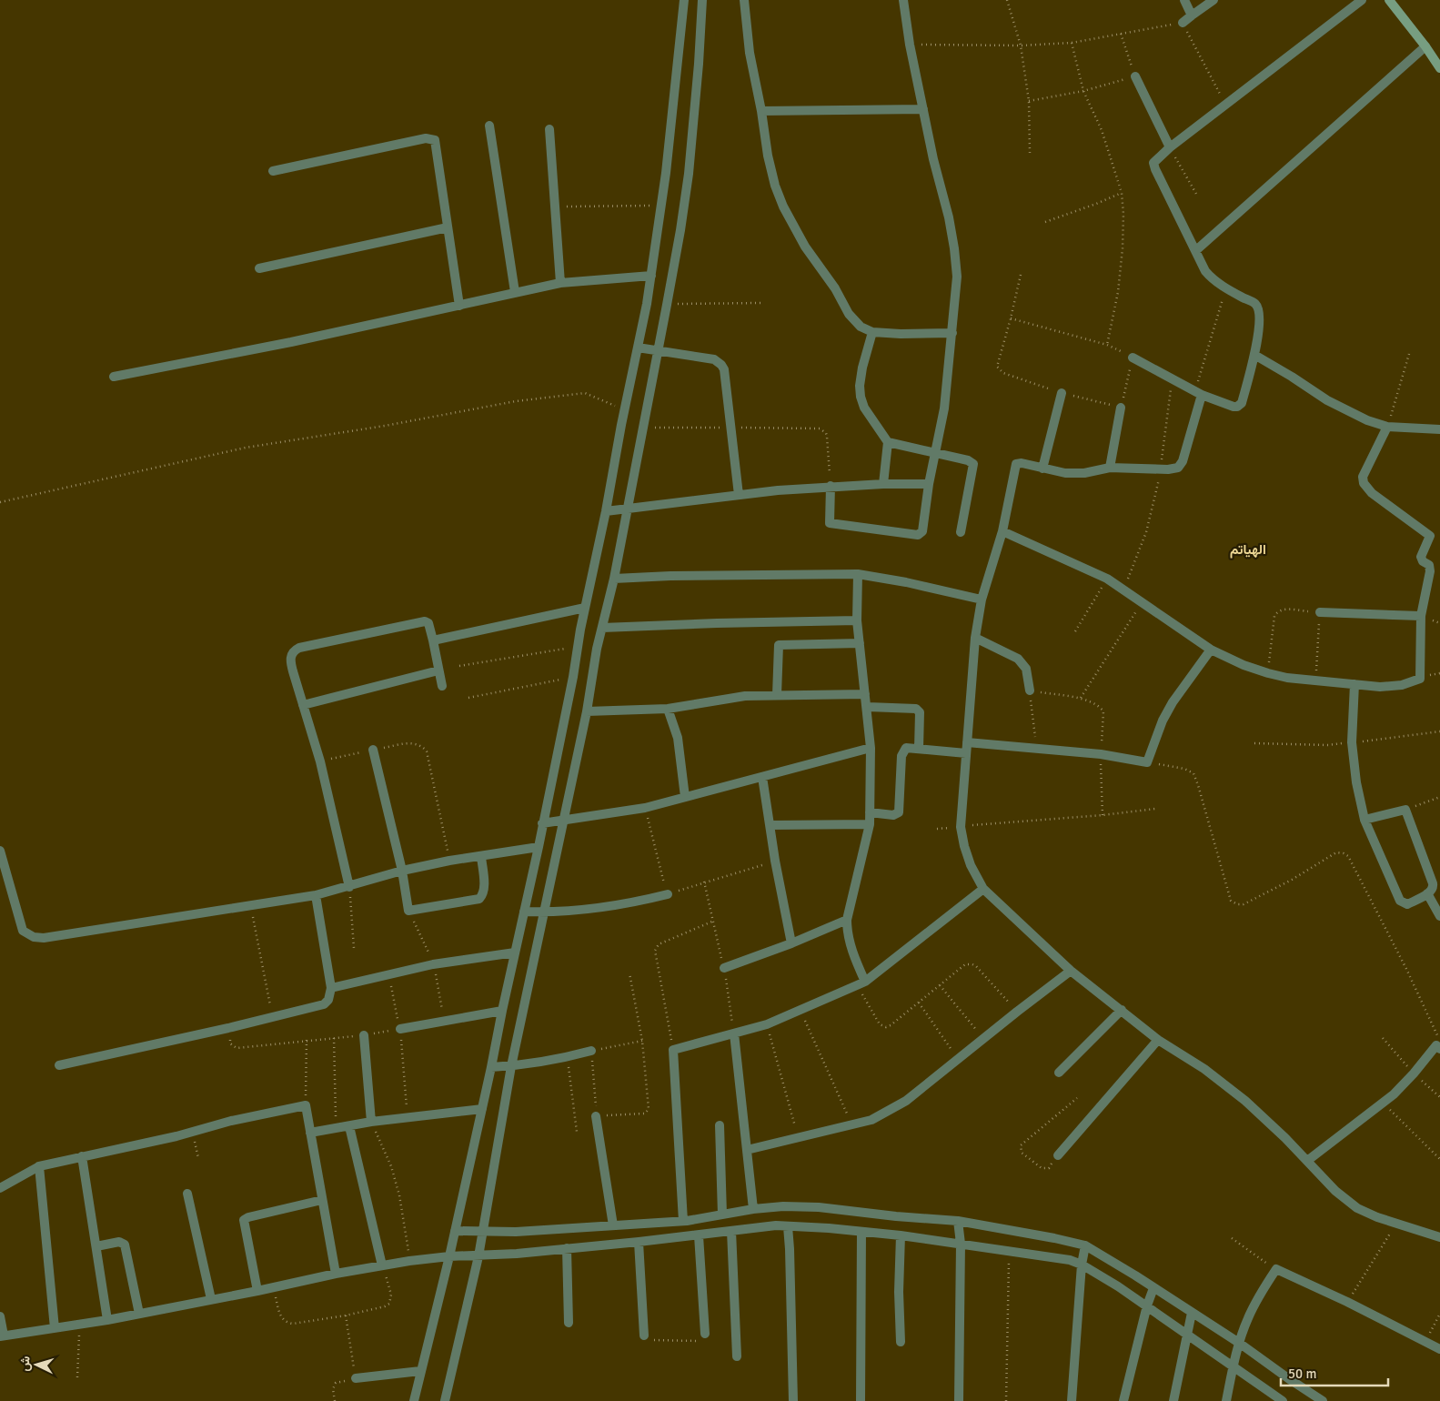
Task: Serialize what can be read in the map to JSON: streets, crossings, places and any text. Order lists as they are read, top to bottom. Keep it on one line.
{"districts":["الهياتم"],"scale_bar":"50 m","north":"left"}
